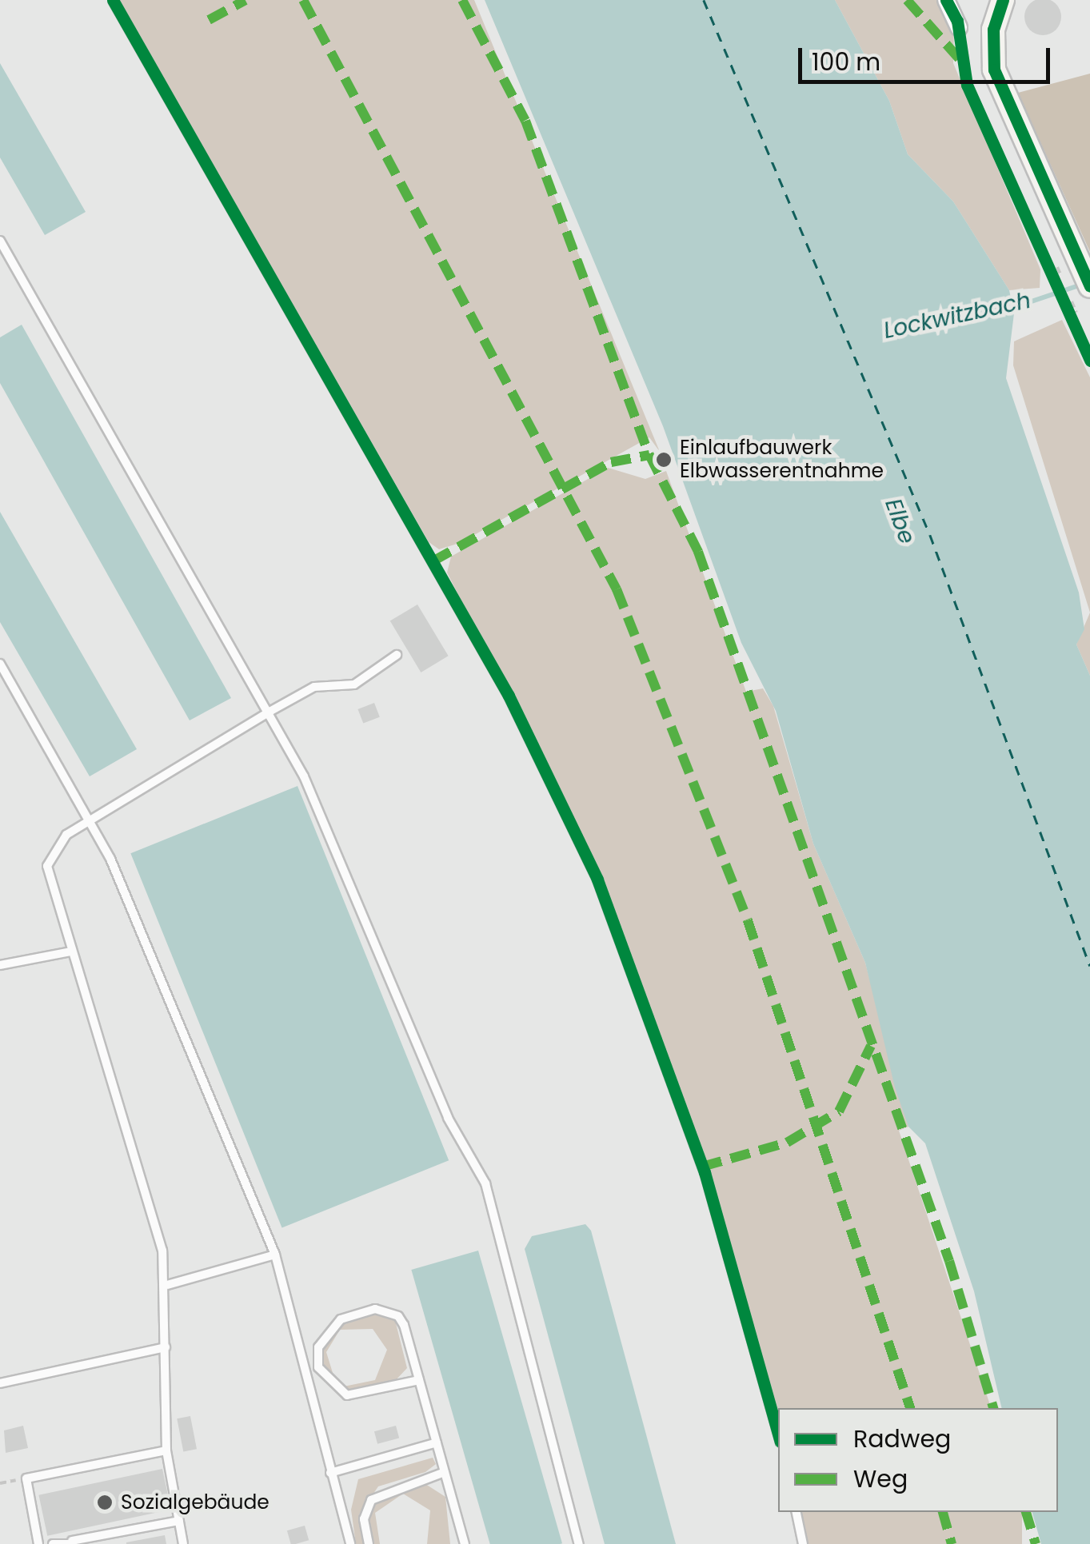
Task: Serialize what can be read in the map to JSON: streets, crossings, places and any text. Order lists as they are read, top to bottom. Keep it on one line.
{"water":["Lockwitzbach","Elbe"],"places":["Einlaufbauwerk Elbwasserentnahme","Sozialgebäude"],"legend":["Radweg","Weg"],"scale_bar":"100 m"}
